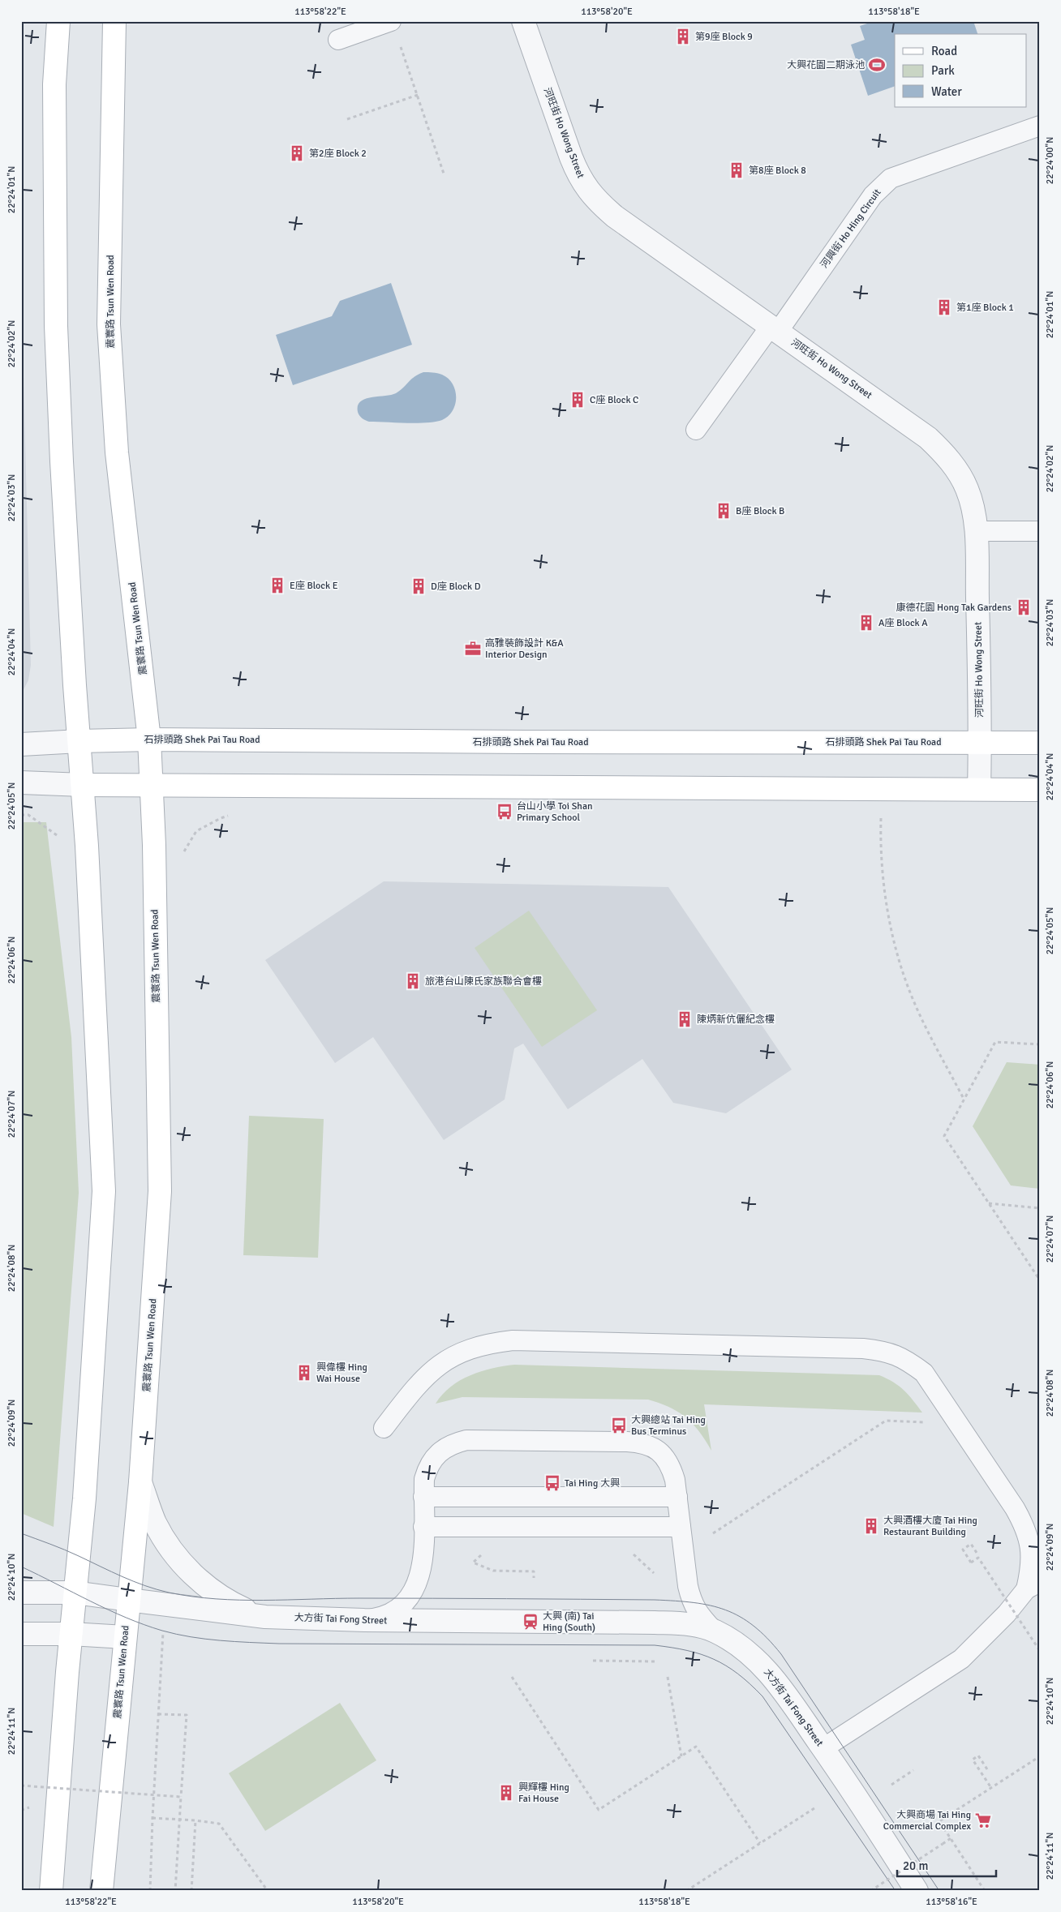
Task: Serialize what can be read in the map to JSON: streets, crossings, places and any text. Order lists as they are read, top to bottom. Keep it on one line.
{"streets":{"main road":["震寰路 Tsun Wen Road","石排頭路 Shek Pai Tau Road"],"street":["河旺街 Ho Wong Street","大方街 Tai Fong Street"],"lane":["河興街 Ho Hing Circuit"]},"crossings":[["河旺街 Ho Wong Street","河興街 Ho Hing Circuit"],["河旺街 Ho Wong Street","石排頭路 Shek Pai Tau Road"],["震寰路 Tsun Wen Road","石排頭路 Shek Pai Tau Road"],["震寰路 Tsun Wen Road","大方街 Tai Fong Street"]],"places":{"building":["第9座 Block 9","第2座 Block 2","第8座 Block 8","第1座 Block 1","C座 Block C","B座 Block B","E座 Block E","D座 Block D","康德花園 Hong Tak Gardens","A座 Block A","旅港台山陳氏家族聯合會樓","陳炳新伉儷紀念樓","興偉樓 Hing Wai House","大興酒樓大廈 Tai Hing Restaurant Building","興輝樓 Hing Fai House"],"sports":["大興花園二期泳池"],"office":["高雅裝飾設計 K&A Interior Design"],"bus stop":["台山小學 Toi Shan Primary School","大興總站 Tai Hing Bus Terminus","Tai Hing 大興"],"station":["大興 (南) Tai Hing (South)"],"supermarket":["大興商場 Tai Hing Commercial Complex"]},"legend":["Road","Park","Water"],"scale_bar":"20 m","coordinates":["113°58'22\"E","113°58'20\"E","113°58'18\"E","22°24'00\"N","22°24'01\"N","22°24'02\"N","22°24'03\"N","22°24'04\"N","22°24'05\"N","22°24'06\"N","22°24'07\"N","22°24'08\"N","22°24'09\"N","22°24'10\"N","22°24'11\"N","113°58'16\"E"]}
